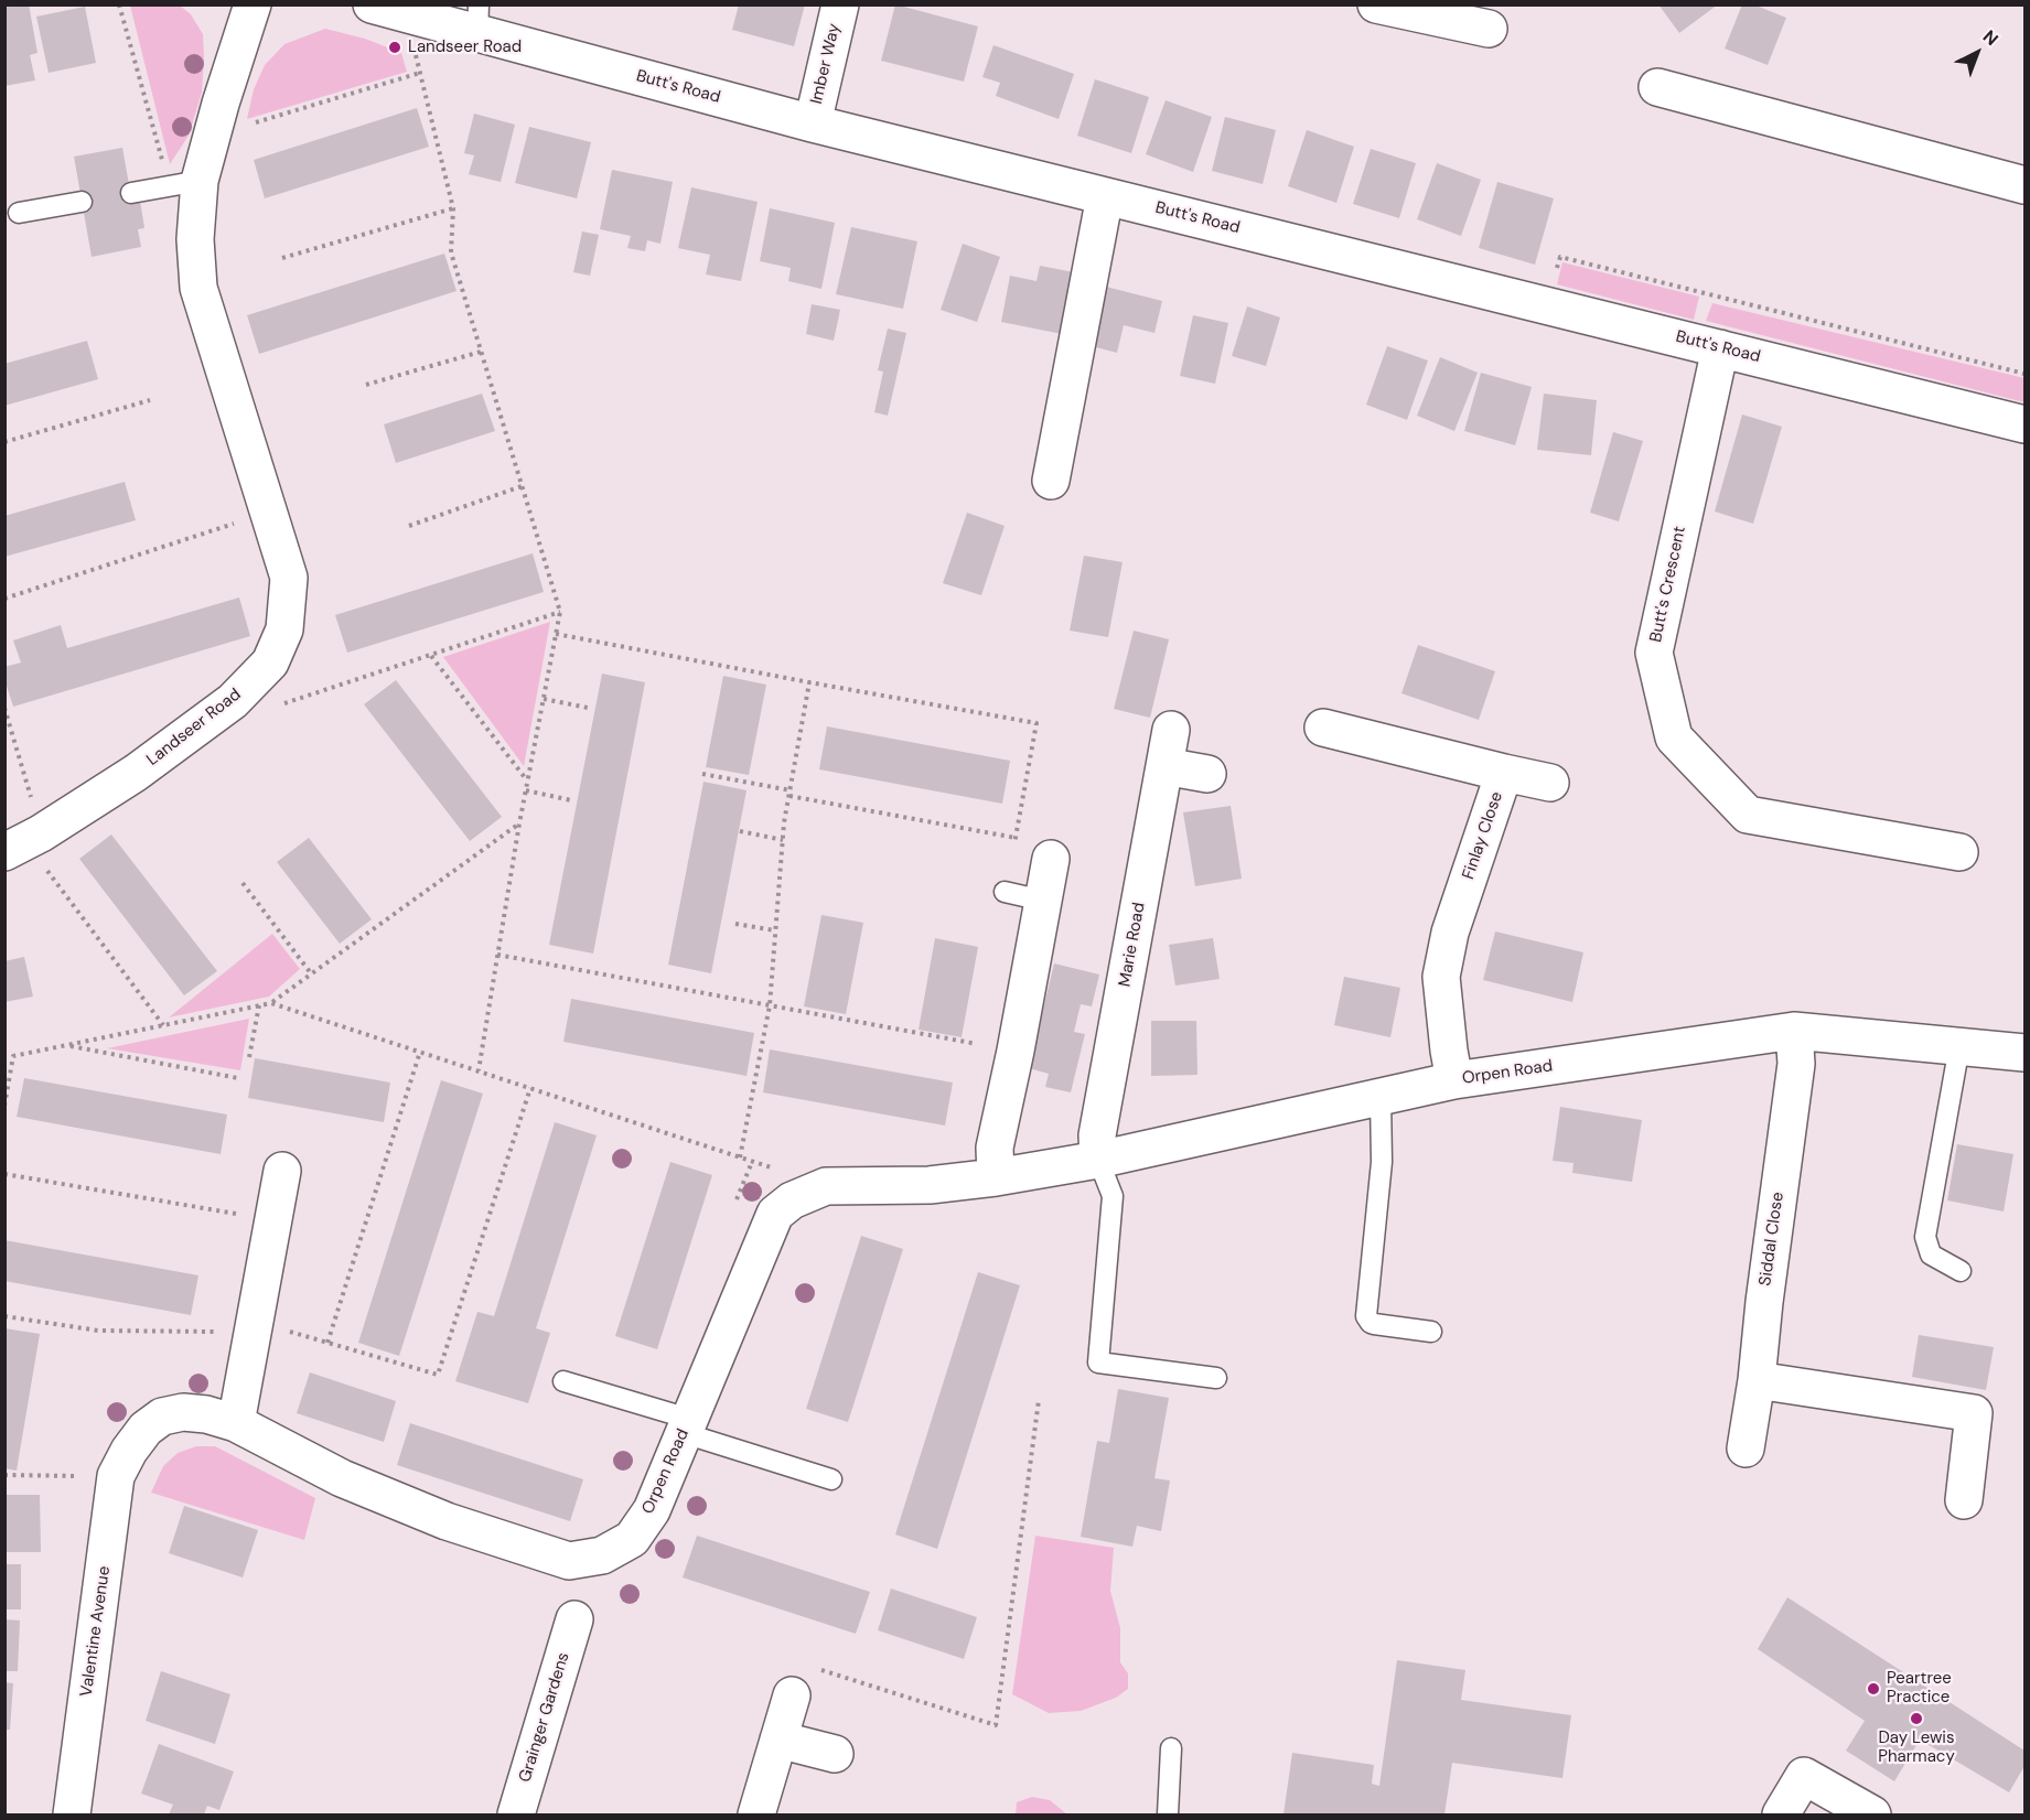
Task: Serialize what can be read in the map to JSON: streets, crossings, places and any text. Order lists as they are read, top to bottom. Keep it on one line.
{"streets":{"street":["Imber Way","Butt's Road","Butt's Crescent","Landseer Road","Finlay Close","Marie Road","Orpen Road","Siddal Close","Valentine Avenue","Grainger Gardens"]},"crossings":[["Imber Way","Butt's Road"],["Butt's Road","Butt's Crescent"],["Finlay Close","Orpen Road"],["Marie Road","Orpen Road"],["Orpen Road","Siddal Close"],["Orpen Road","Valentine Avenue"]],"places":["Landseer Road","Peartree Practice","Day Lewis Pharmacy"],"north":"top right"}
